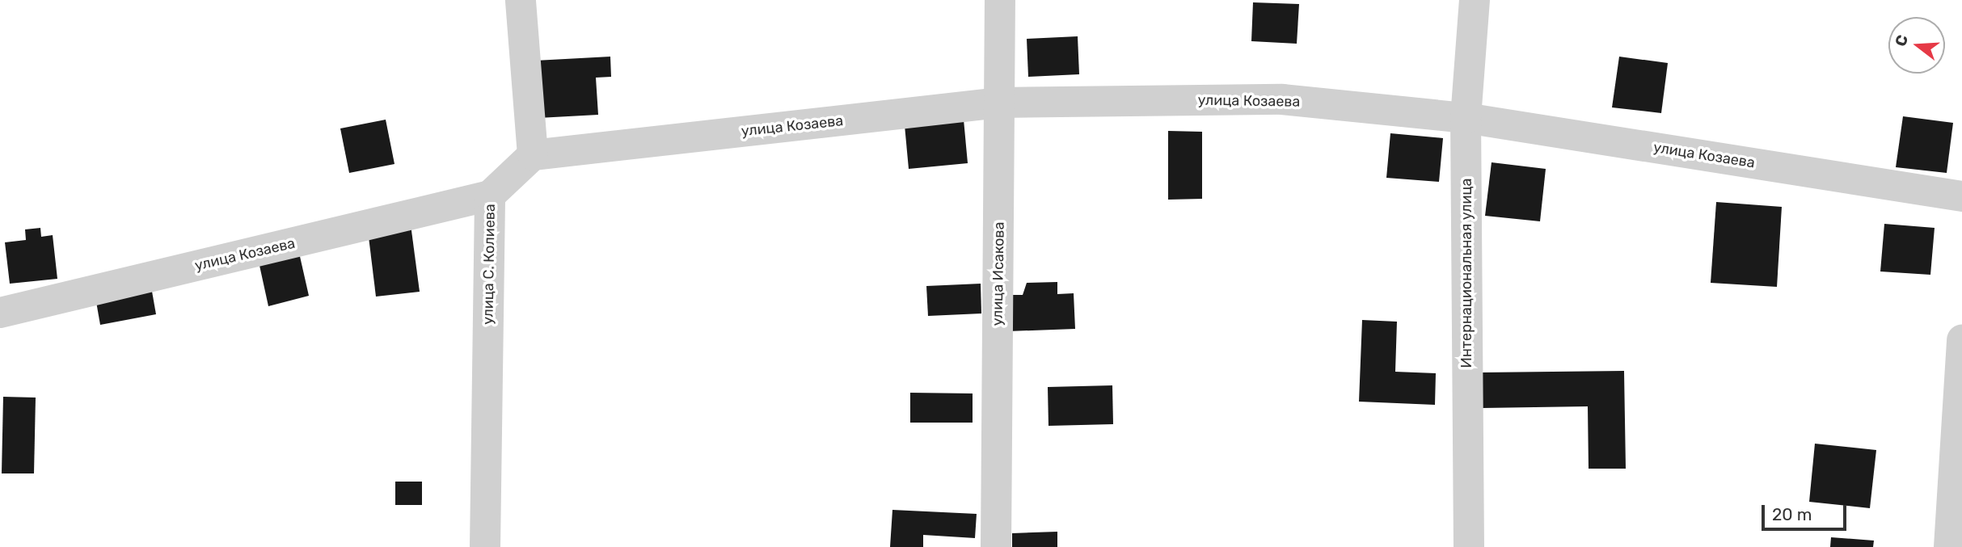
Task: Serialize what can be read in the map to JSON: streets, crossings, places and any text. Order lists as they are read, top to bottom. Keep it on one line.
{"streets":{"street":["улица Козаева","улица С. Колиева","Интернациональная улица","улица Исакова"]},"crossings":[["улица Козаева","улица С. Колиева"],["улица Козаева","Интернациональная улица"],["улица Козаева","улица Исакова"]],"scale_bar":"20 m","north":"left"}
